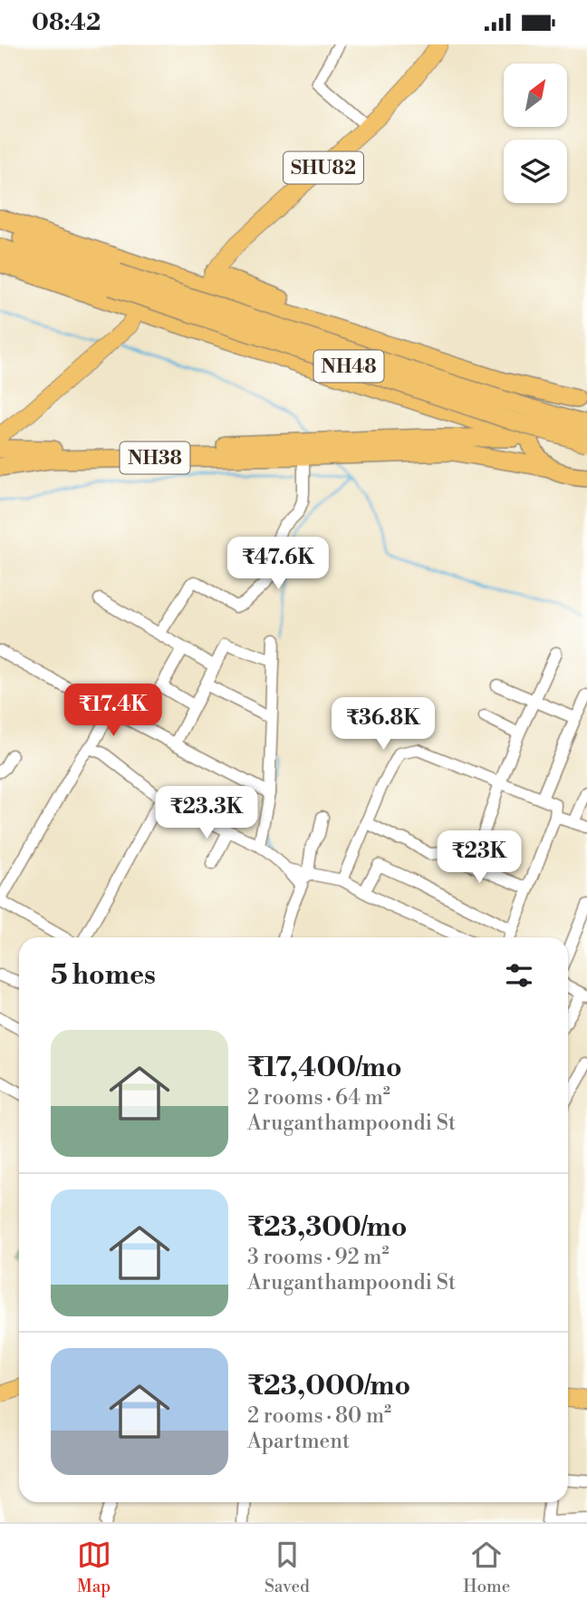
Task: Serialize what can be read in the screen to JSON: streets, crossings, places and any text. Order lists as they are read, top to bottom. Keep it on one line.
{"streets":{"highway":["NH48","NH38"],"main road":["SHU82"]},"north":"top right","page":{"status":"08:42","price":["₹47.6K","₹17.4K","₹36.8K","₹23.3K","₹23K"],"heading":"5 homes","list":[{"name":"₹17,400/mo","note":"2 rooms · 64 m² · Aruganthampoondi St"},{"name":"₹23,300/mo","note":"3 rooms · 92 m² · Aruganthampoondi St"},{"name":"₹23,000/mo","note":"2 rooms · 80 m² · Apartment"}],"tabs":["Map","Saved","Home"]}}
